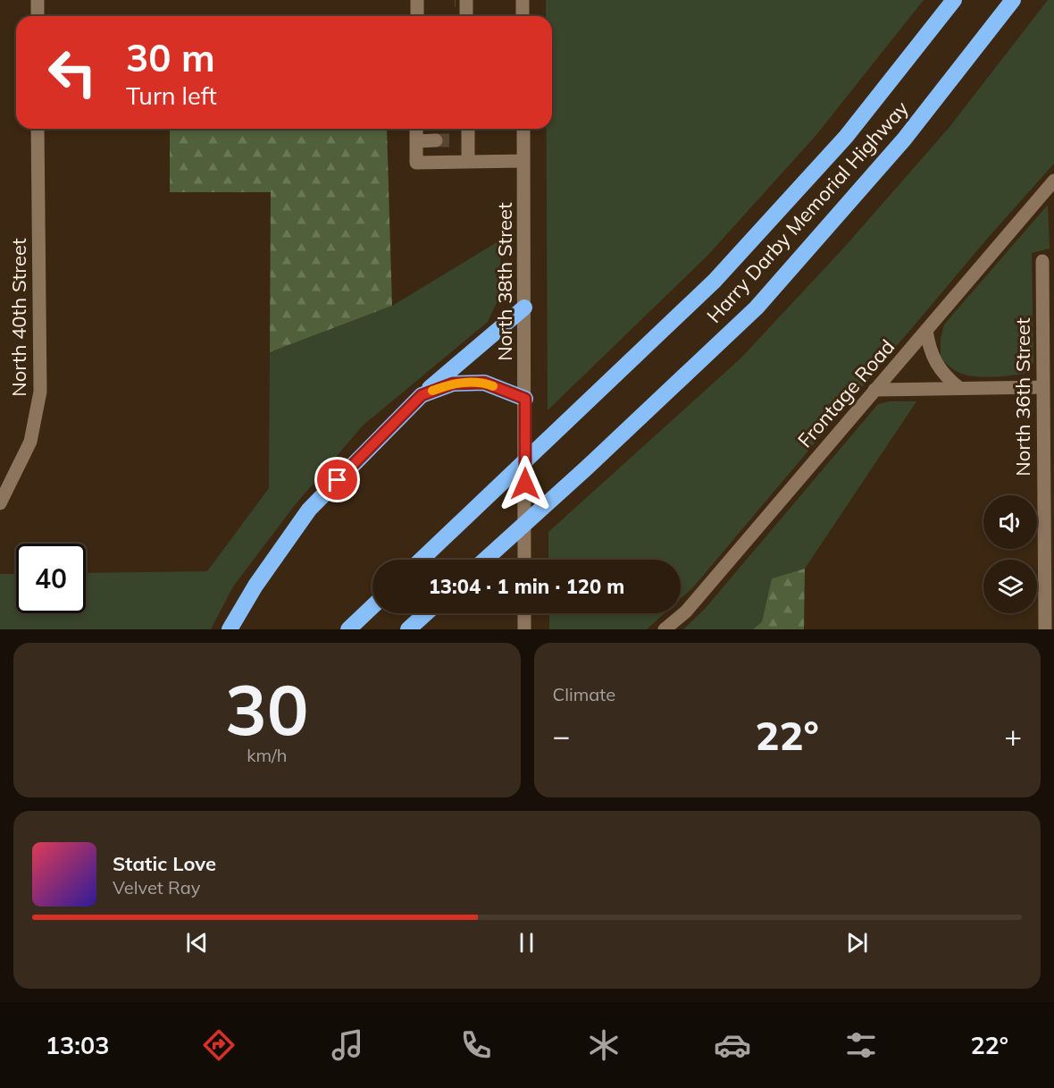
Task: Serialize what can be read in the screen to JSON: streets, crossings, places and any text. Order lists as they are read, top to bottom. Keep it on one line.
{"streets":{"highway":["Harry Darby Memorial Highway"],"street":["North 38th Street","North 40th Street","Frontage Road","North 36th Street"]},"page":{"turn":["30 m","Turn left"],"limit":"40","trip":"13:04 · 1 min · 120 m","tile":[["30","km/h"],"Climate"],"heat":["−","22°","+"],"song":["Static Love","Velvet Ray"],"tabs":["13:03","22°"]}}
